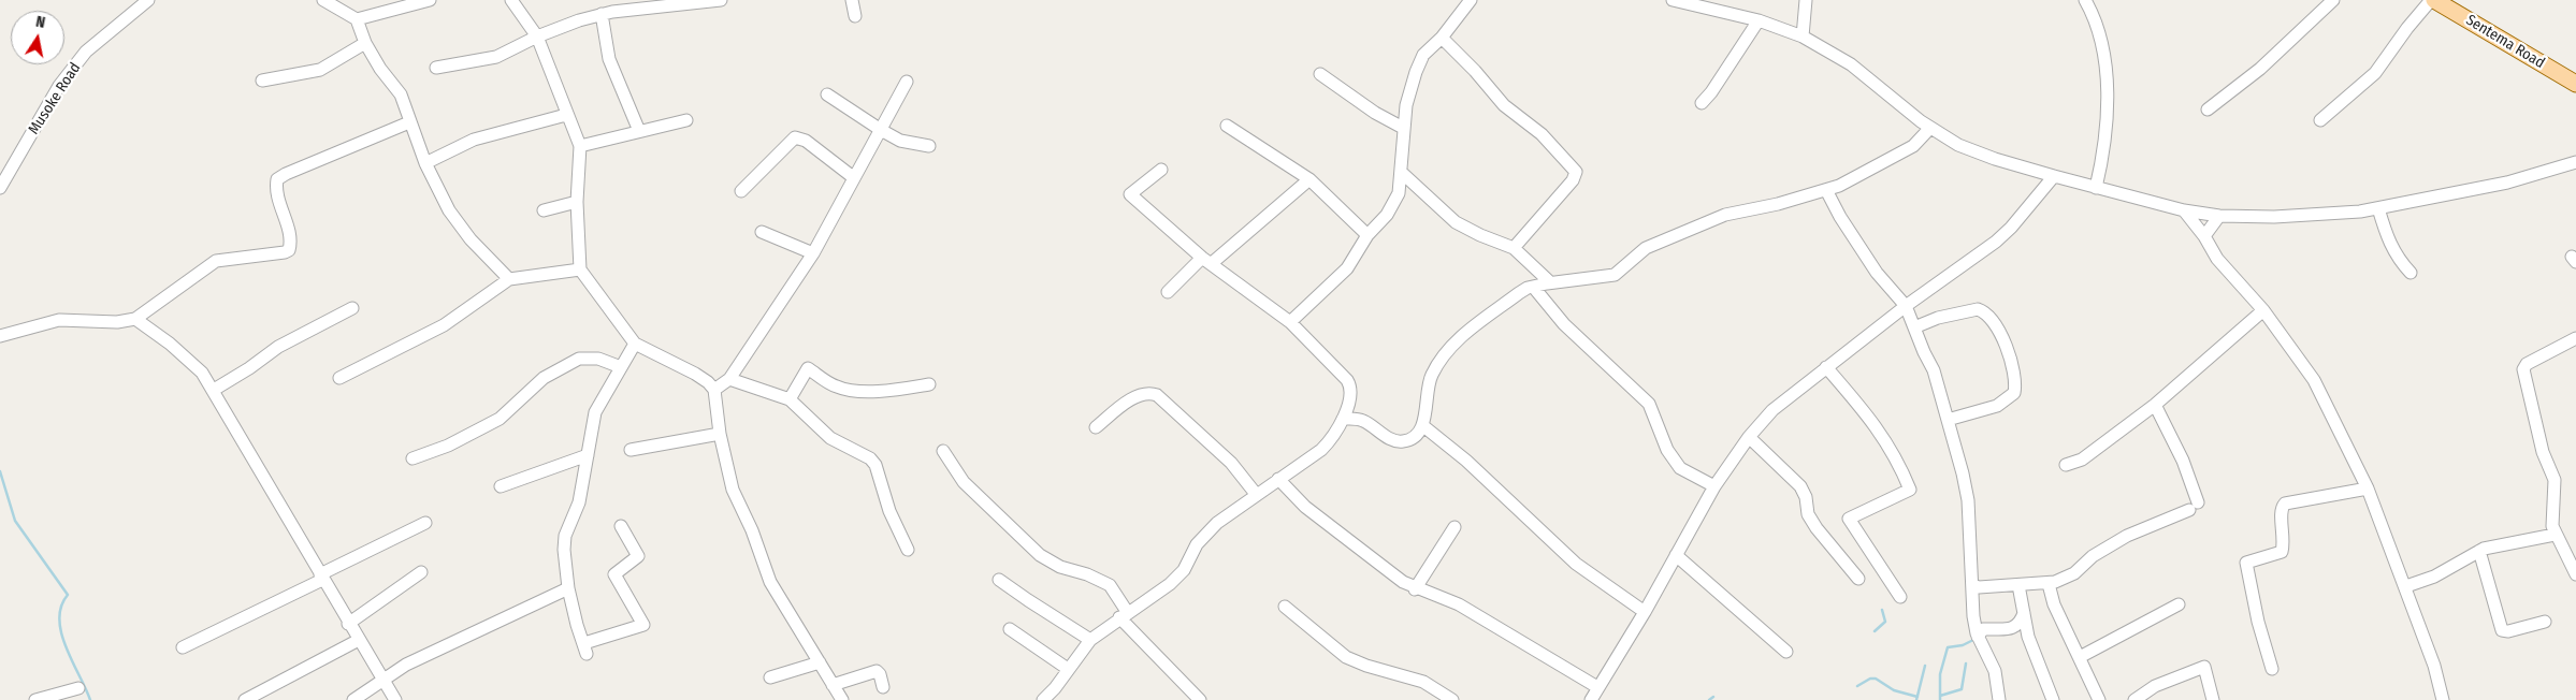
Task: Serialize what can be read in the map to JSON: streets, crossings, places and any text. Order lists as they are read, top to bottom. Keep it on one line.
{"streets":{"main road":["Sentema Road"],"street":["Musoke Road"]},"north":"top"}
